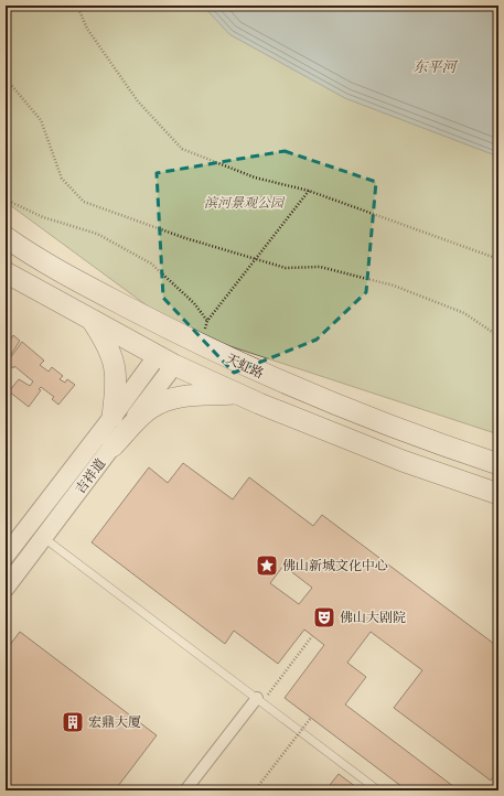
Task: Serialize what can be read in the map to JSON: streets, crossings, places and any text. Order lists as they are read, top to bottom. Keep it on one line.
{"streets":{"main road":["天虹路"],"street":["吉祥道"]},"crossings":[["天虹路","吉祥道"]],"water":["东平河"],"parks":["滨河景观公园"],"places":{"place":["佛山新城文化中心"],"theatre":["佛山大剧院"],"building":["宏鼎大厦"]}}
